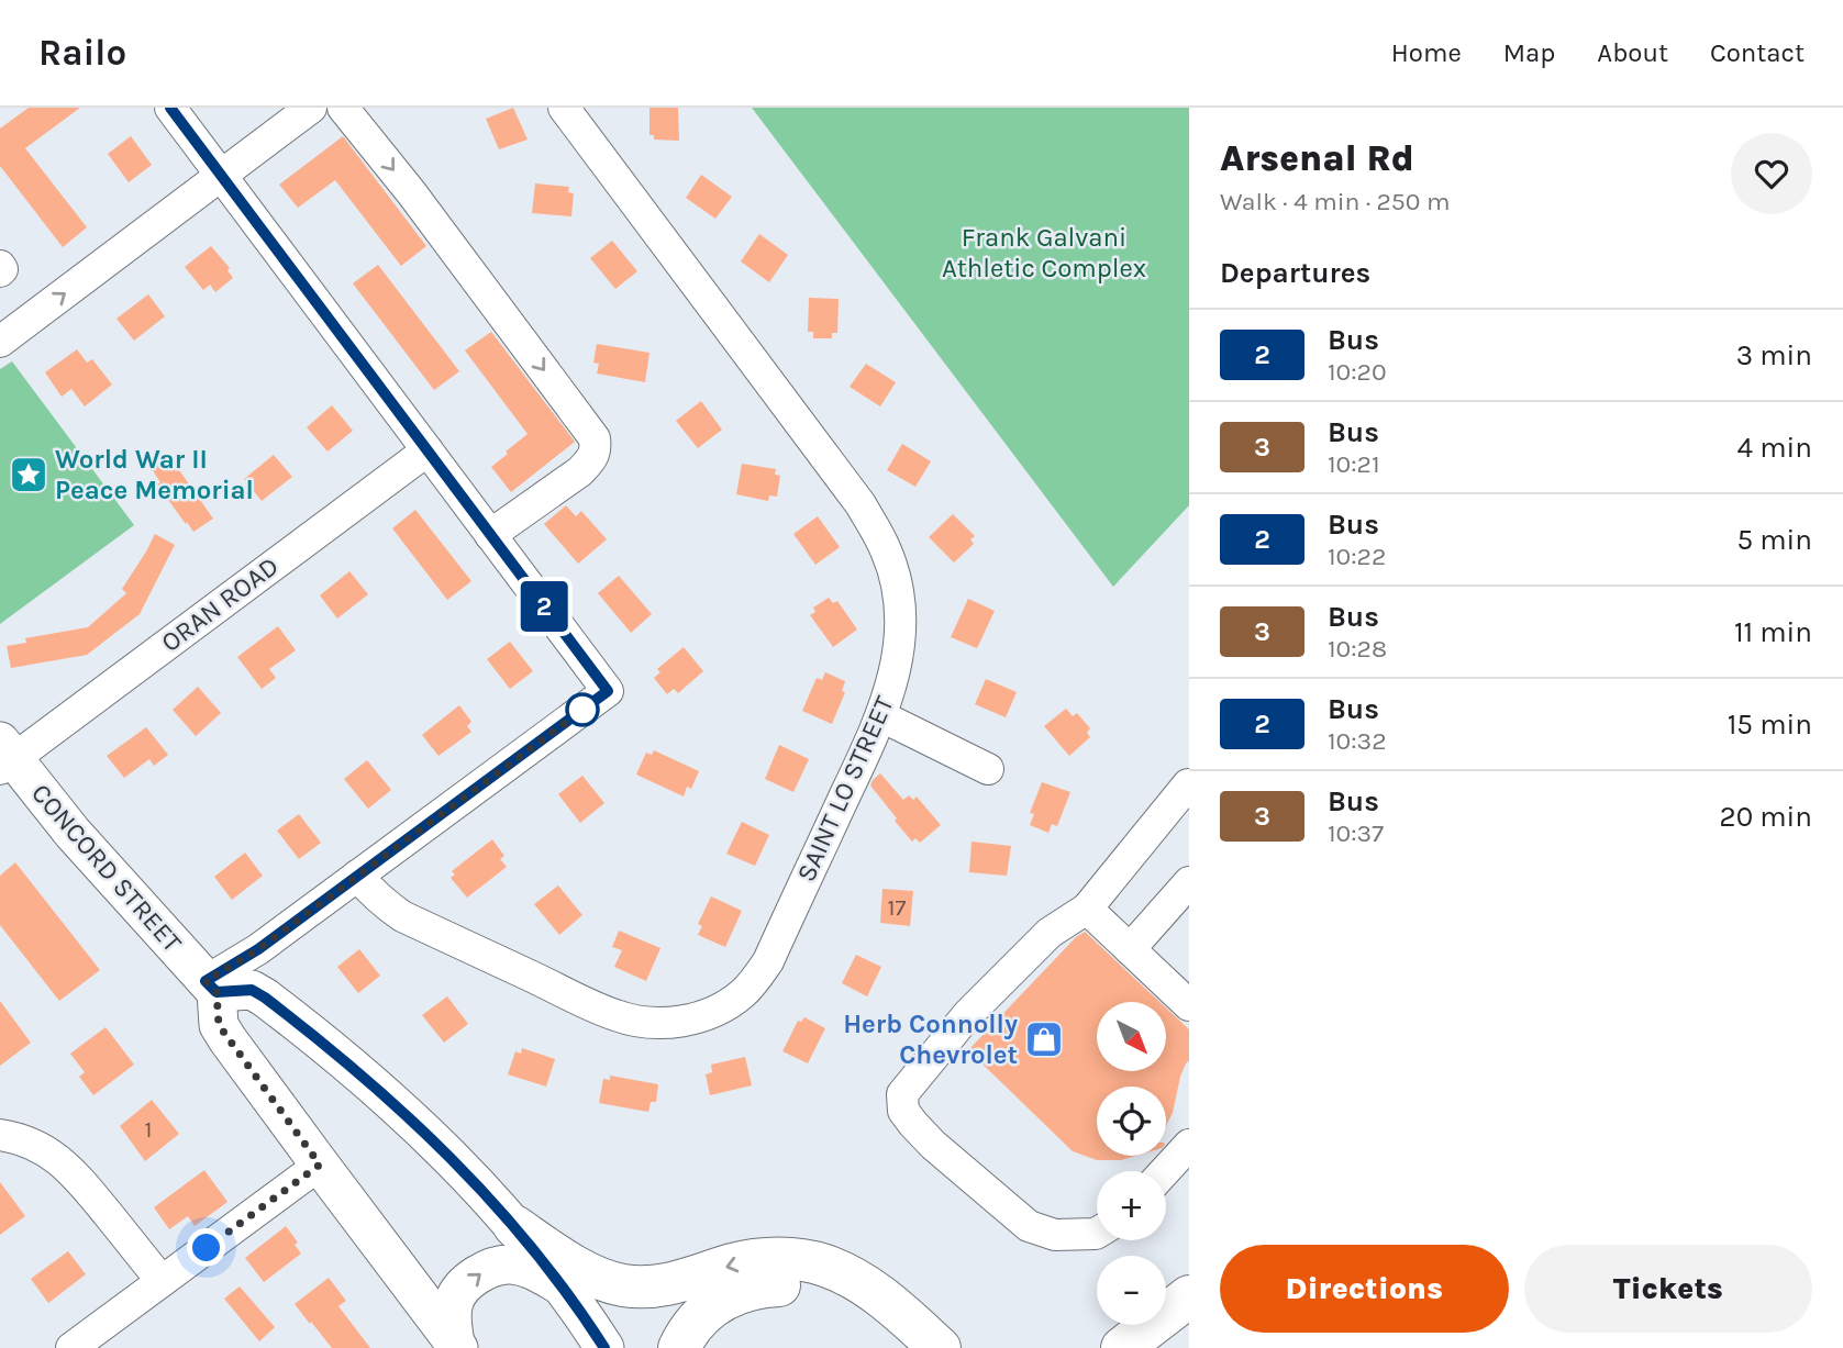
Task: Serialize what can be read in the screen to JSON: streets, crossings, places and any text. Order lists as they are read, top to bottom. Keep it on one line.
{"streets":{"main road":["CONCORD STREET"],"street":["ORAN ROAD","SAINT LO STREET"]},"crossings":[["ORAN ROAD","CONCORD STREET"]],"parks":["Frank Galvani Athletic Complex"],"places":{"place":["World War II Peace Memorial"],"shop":["Herb Connolly Chevrolet"]},"lines":["bus line 2"],"house_numbers":["17","1"],"north":"bottom right","page":{"header":"Railo","nav":["Home","Map","About","Contact"],"on_map":"2","heading":[["Arsenal Rd","Walk · 4 min · 250 m"],"Departures"],"list":[{"mark":"2","name":"Bus","note":"10:20","value":"3 min"},{"mark":"3","name":"Bus","note":"10:21","value":"4 min"},{"mark":"2","name":"Bus","note":"10:22","value":"5 min"},{"mark":"3","name":"Bus","note":"10:28","value":"11 min"},{"mark":"2","name":"Bus","note":"10:32","value":"15 min"},{"mark":"3","name":"Bus","note":"10:37","value":"20 min"}],"map_buttons":["+","−"],"buttons":["Directions","Tickets"]}}
